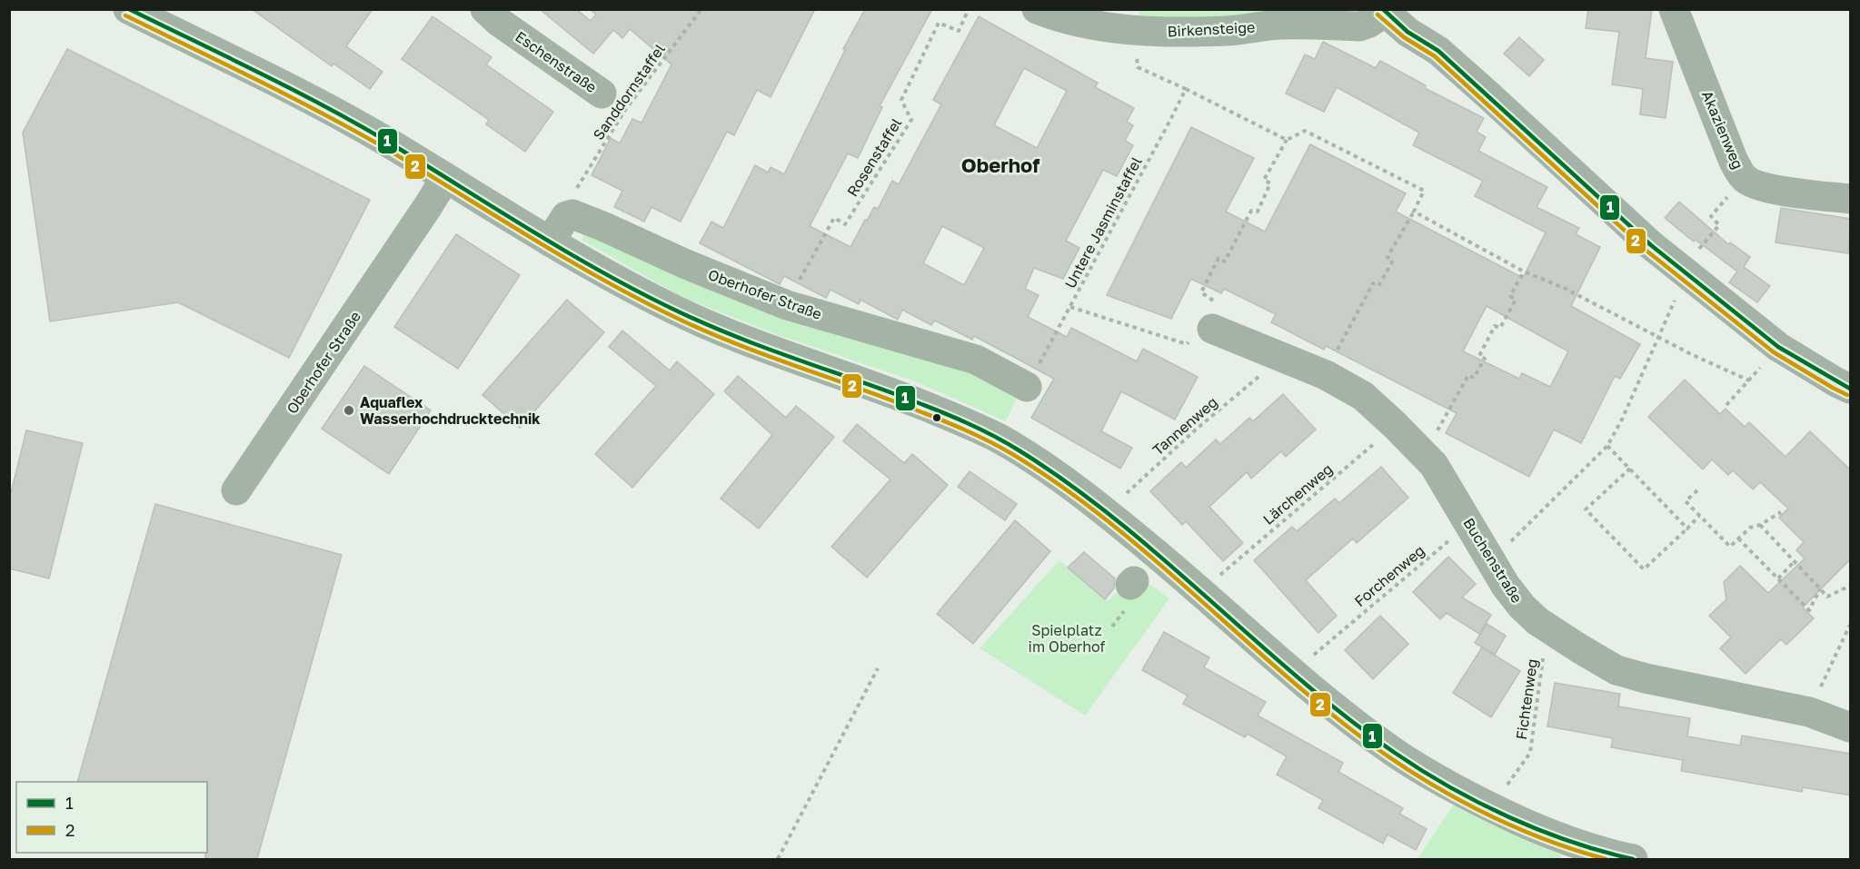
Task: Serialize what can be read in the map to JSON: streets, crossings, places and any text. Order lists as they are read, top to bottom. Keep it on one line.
{"streets":{"street":["Birkensteige","Eschenstraße","Akazienweg","Oberhofer Straße","Buchenstraße"],"path":["Sanddornstaffel","Rosenstaffel","Untere Jasminstaffel","Tannenweg","Lärchenweg","Forchenweg","Fichtenweg"]},"crossings":[["Untere Jasminstaffel","Oberhofer Straße"]],"districts":["Oberhof"],"parks":["Spielplatz im Oberhof"],"places":["Aquaflex Wasserhochdrucktechnik"],"lines":["transit line 1","transit line 2"],"legend":["1","2"]}
